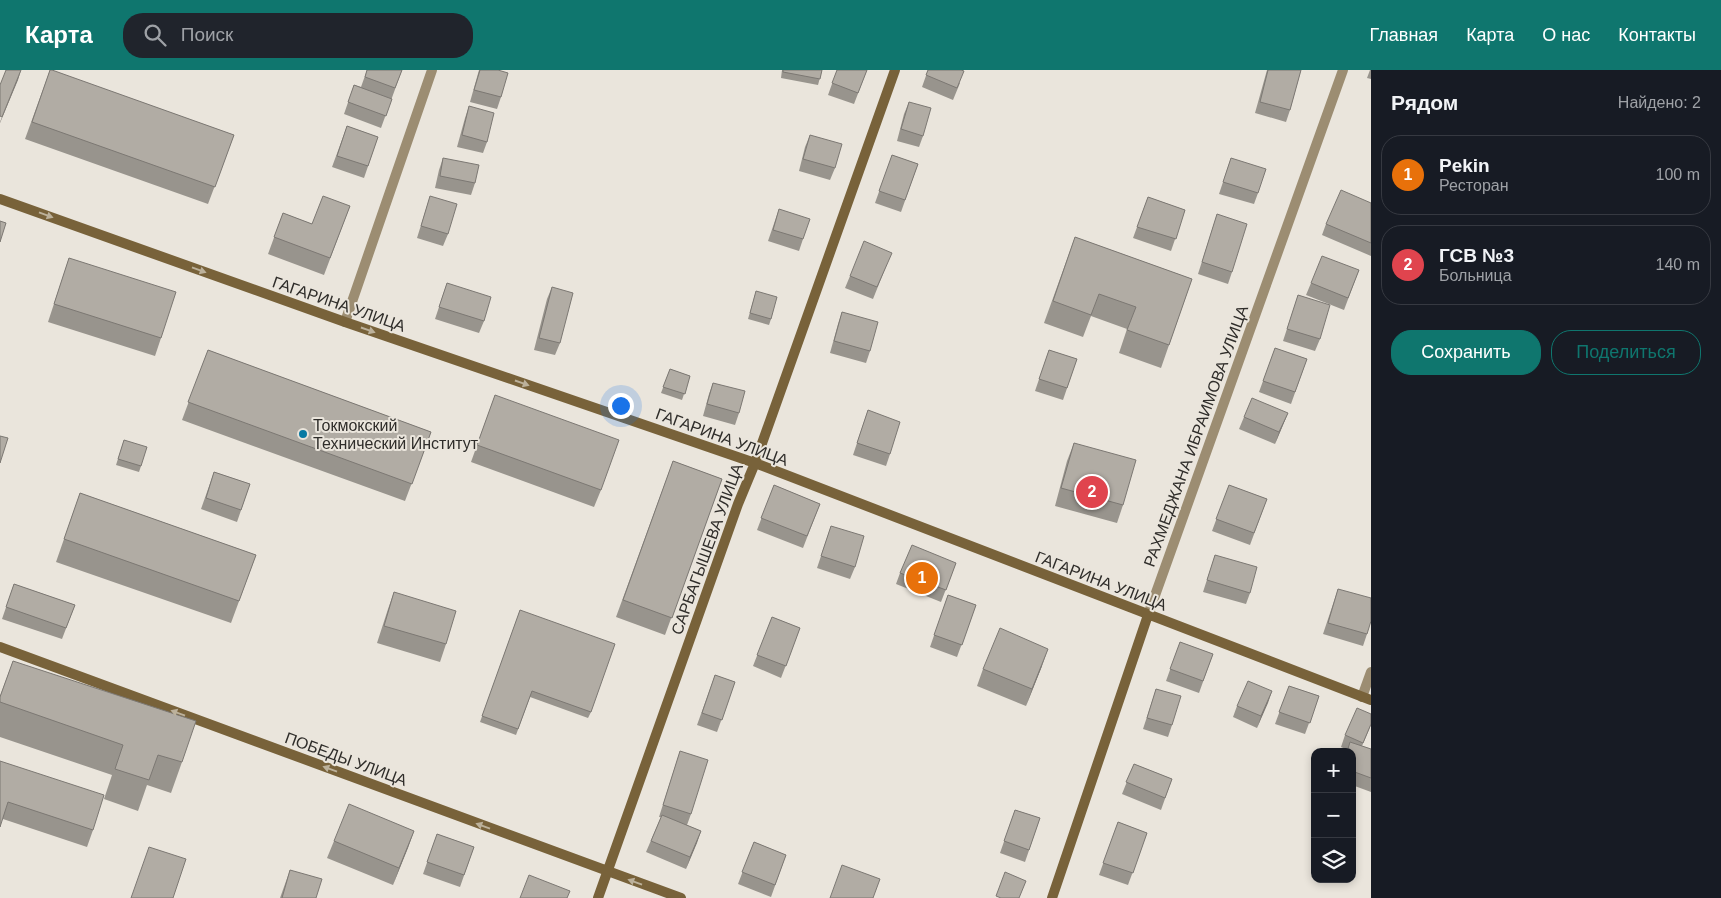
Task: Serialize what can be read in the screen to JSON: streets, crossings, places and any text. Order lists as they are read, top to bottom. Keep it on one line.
{"streets":{"main road":["ГАГАРИНА УЛИЦА","РАХМЕДЖАНА ИБРАИМОВА УЛИЦА","САРБАГЫШЕВА УЛИЦА","ПОБЕДЫ УЛИЦА"]},"crossings":[["ГАГАРИНА УЛИЦА","РАХМЕДЖАНА ИБРАИМОВА УЛИЦА"],["ГАГАРИНА УЛИЦА","САРБАГЫШЕВА УЛИЦА"],["САРБАГЫШЕВА УЛИЦА","ПОБЕДЫ УЛИЦА"]],"one_way":["ГАГАРИНА УЛИЦА","ПОБЕДЫ УЛИЦА"],"places":["Токмокский Технический Институт"],"page":{"header":"Карта","search":"Поиск","nav":["Главная","Карта","О нас","Контакты"],"heading":["Рядом","Найдено: 2"],"list":[{"mark":"1","name":"Pekin","note":"Ресторан","value":"100 m"},{"mark":"2","name":"ГСВ №3","note":"Больница","value":"140 m"}],"buttons":["Сохранить","Поделиться"],"pins":["2","1"],"map_buttons":["+","−"]}}
